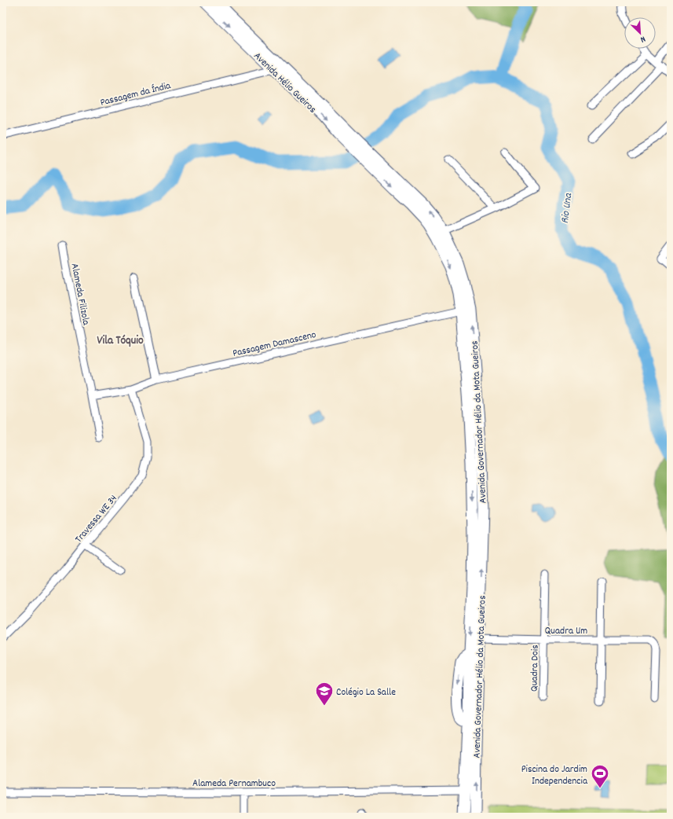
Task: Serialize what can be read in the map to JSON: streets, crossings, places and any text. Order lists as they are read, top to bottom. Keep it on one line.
{"streets":{"main road":["Avenida Hélio Gueiros","Avenida Governador Hélio da Mota Gueiros"],"street":["Passagem da Índia","Alameda Filizola","Passagem Damasceno","Travessa WE 34","Quadra Um","Quadra Dois","Alameda Pernambuco"]},"crossings":[["Avenida Hélio Gueiros","Passagem da Índia"],["Avenida Hélio Gueiros","Avenida Governador Hélio da Mota Gueiros"],["Alameda Filizola","Passagem Damasceno"],["Passagem Damasceno","Avenida Governador Hélio da Mota Gueiros"],["Passagem Damasceno","Travessa WE 34"],["Avenida Governador Hélio da Mota Gueiros","Quadra Um"],["Quadra Um","Quadra Dois"]],"districts":["Vila Tóquio"],"water":["Rio Una"],"places":{"school or university":["Colégio La Salle"],"sports":["Piscina do Jardim Independencia"]},"north":"bottom right"}
